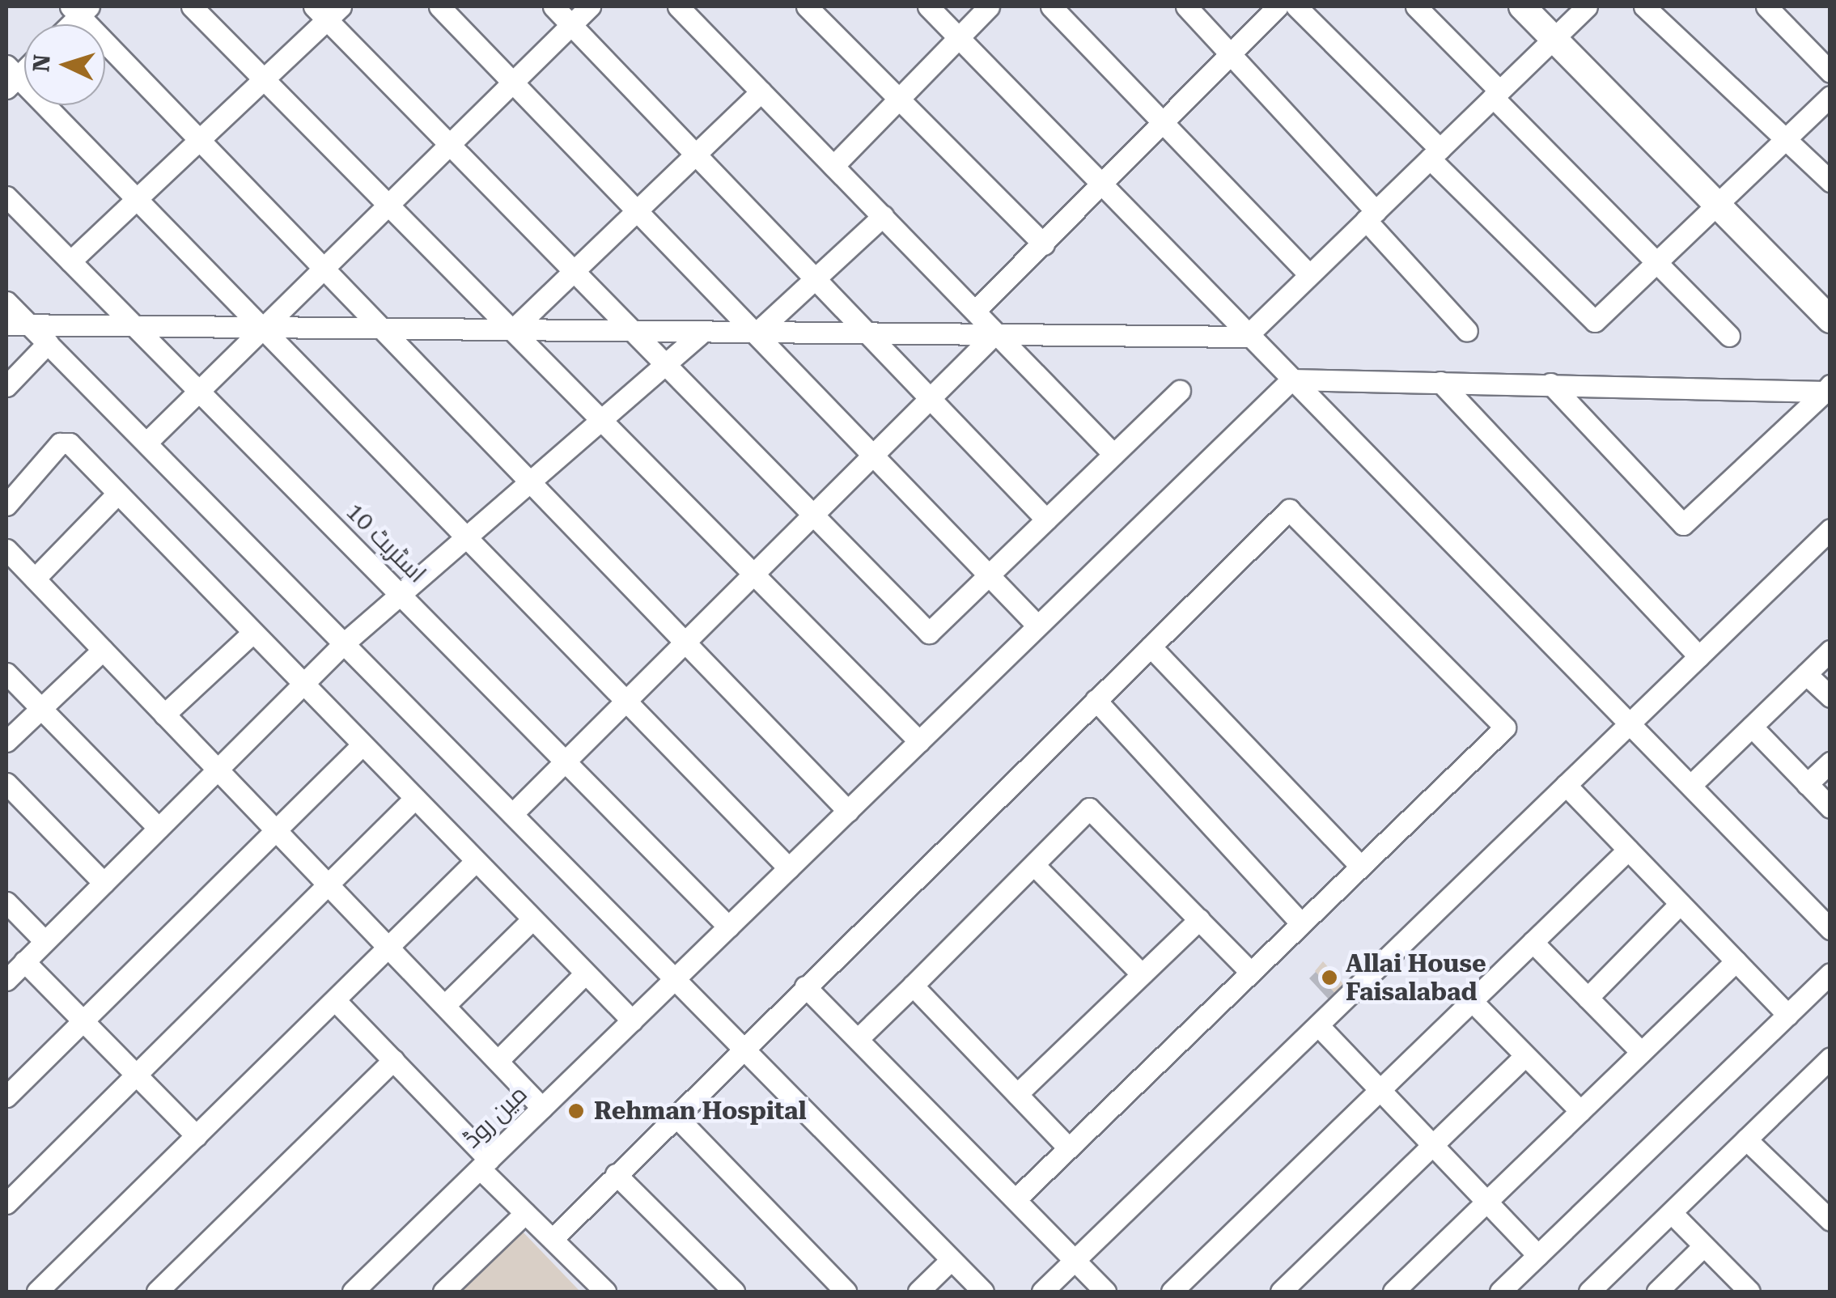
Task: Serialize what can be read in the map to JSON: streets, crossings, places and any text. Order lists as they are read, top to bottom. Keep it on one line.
{"streets":{"street":["اسٹریٹ 10","مین روڈ"]},"crossings":[["اسٹریٹ 10","مین روڈ"]],"places":["Allai House Faisalabad","Rehman Hospital"],"north":"left"}
